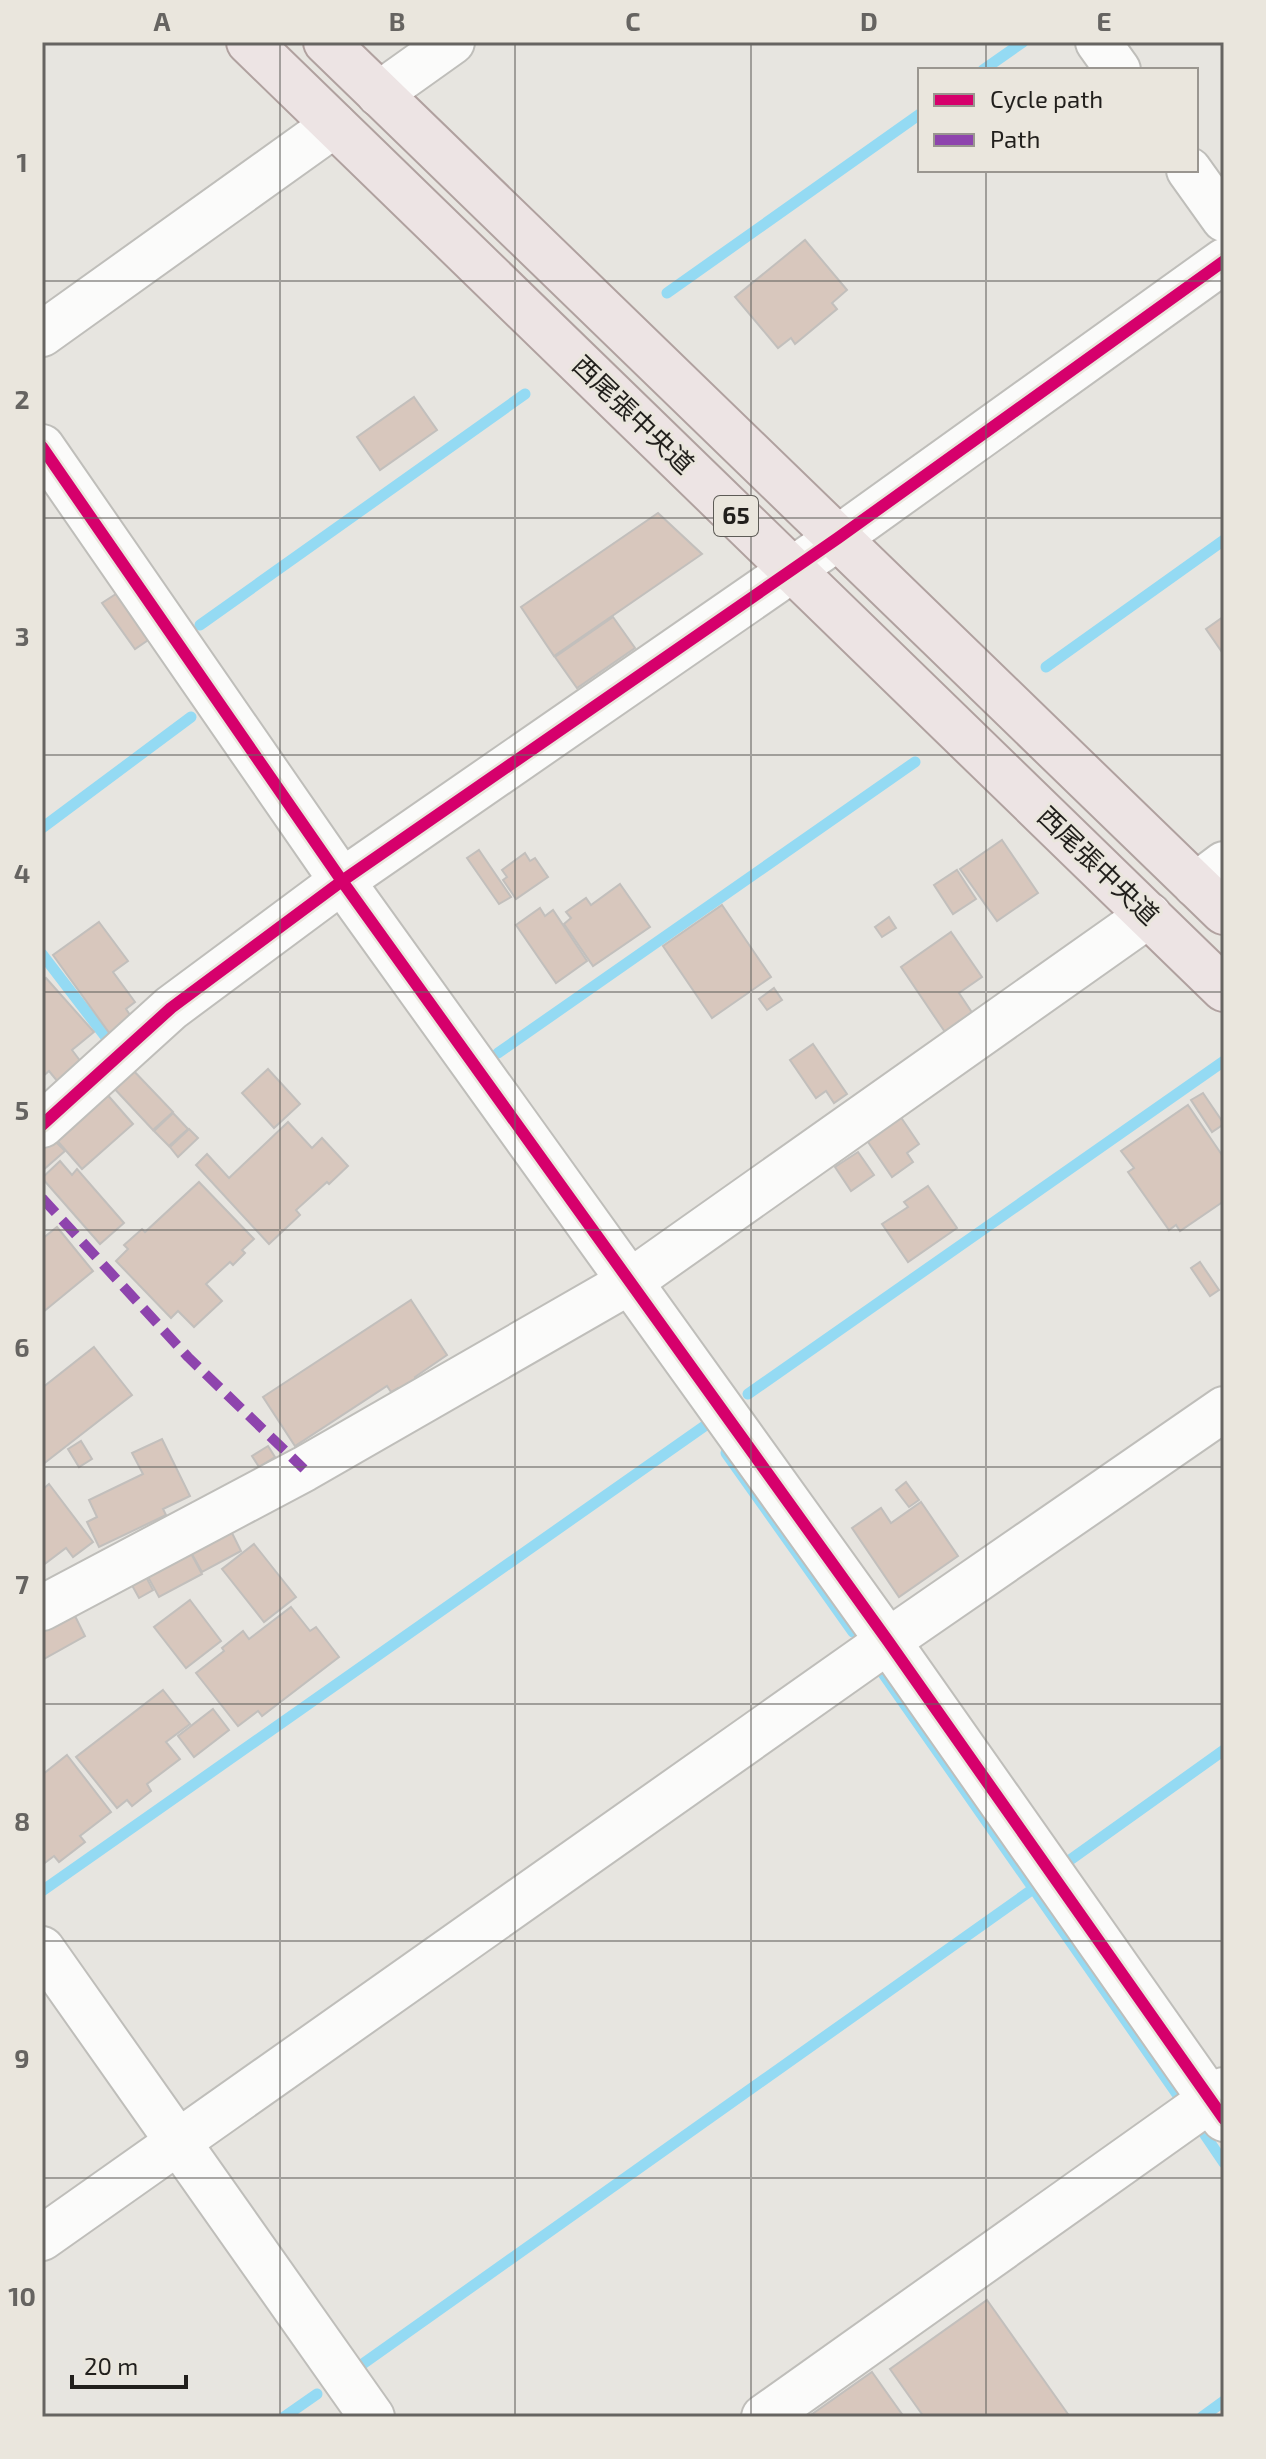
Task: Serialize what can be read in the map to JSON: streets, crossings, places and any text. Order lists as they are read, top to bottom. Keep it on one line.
{"streets":{"main road":["西尾張中央道","65"]},"legend":["Cycle path","Path"],"scale_bar":"20 m","grid":{"columns":["A","B","C","D","E"],"rows":["1","2","3","4","5","6","7","8","9","10"]}}
